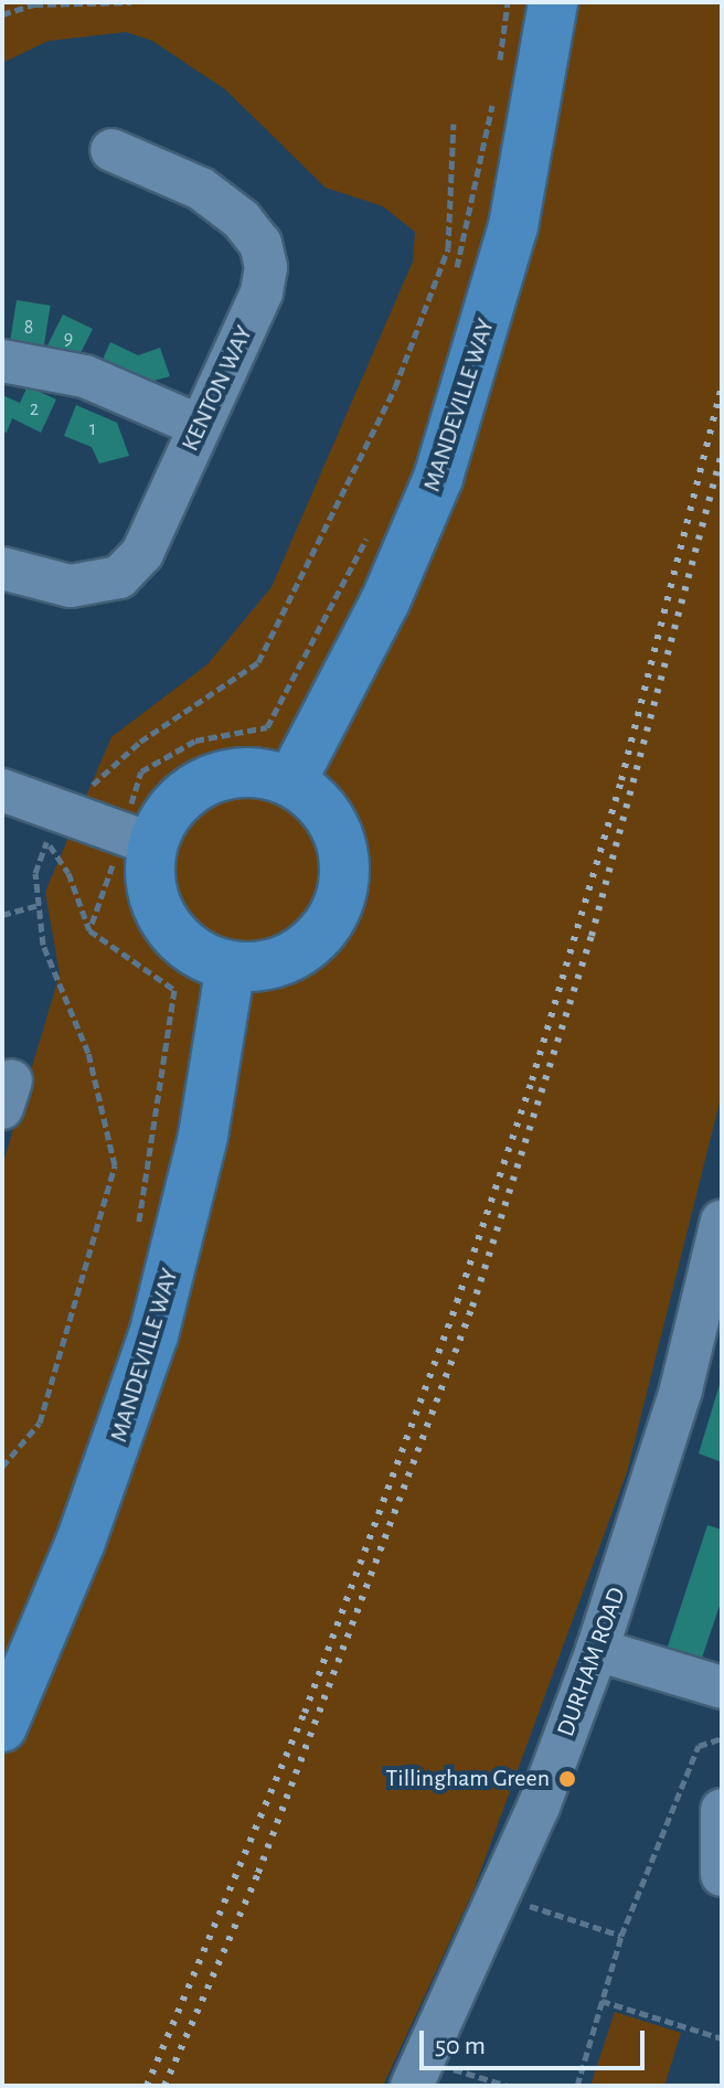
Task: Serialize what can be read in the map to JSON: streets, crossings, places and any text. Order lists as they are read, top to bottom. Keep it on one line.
{"streets":{"main road":["MANDEVILLE WAY"],"street":["KENTON WAY","DURHAM ROAD"]},"places":["Tillingham Green"],"house_numbers":["8","9","2","1"],"scale_bar":"50 m"}
